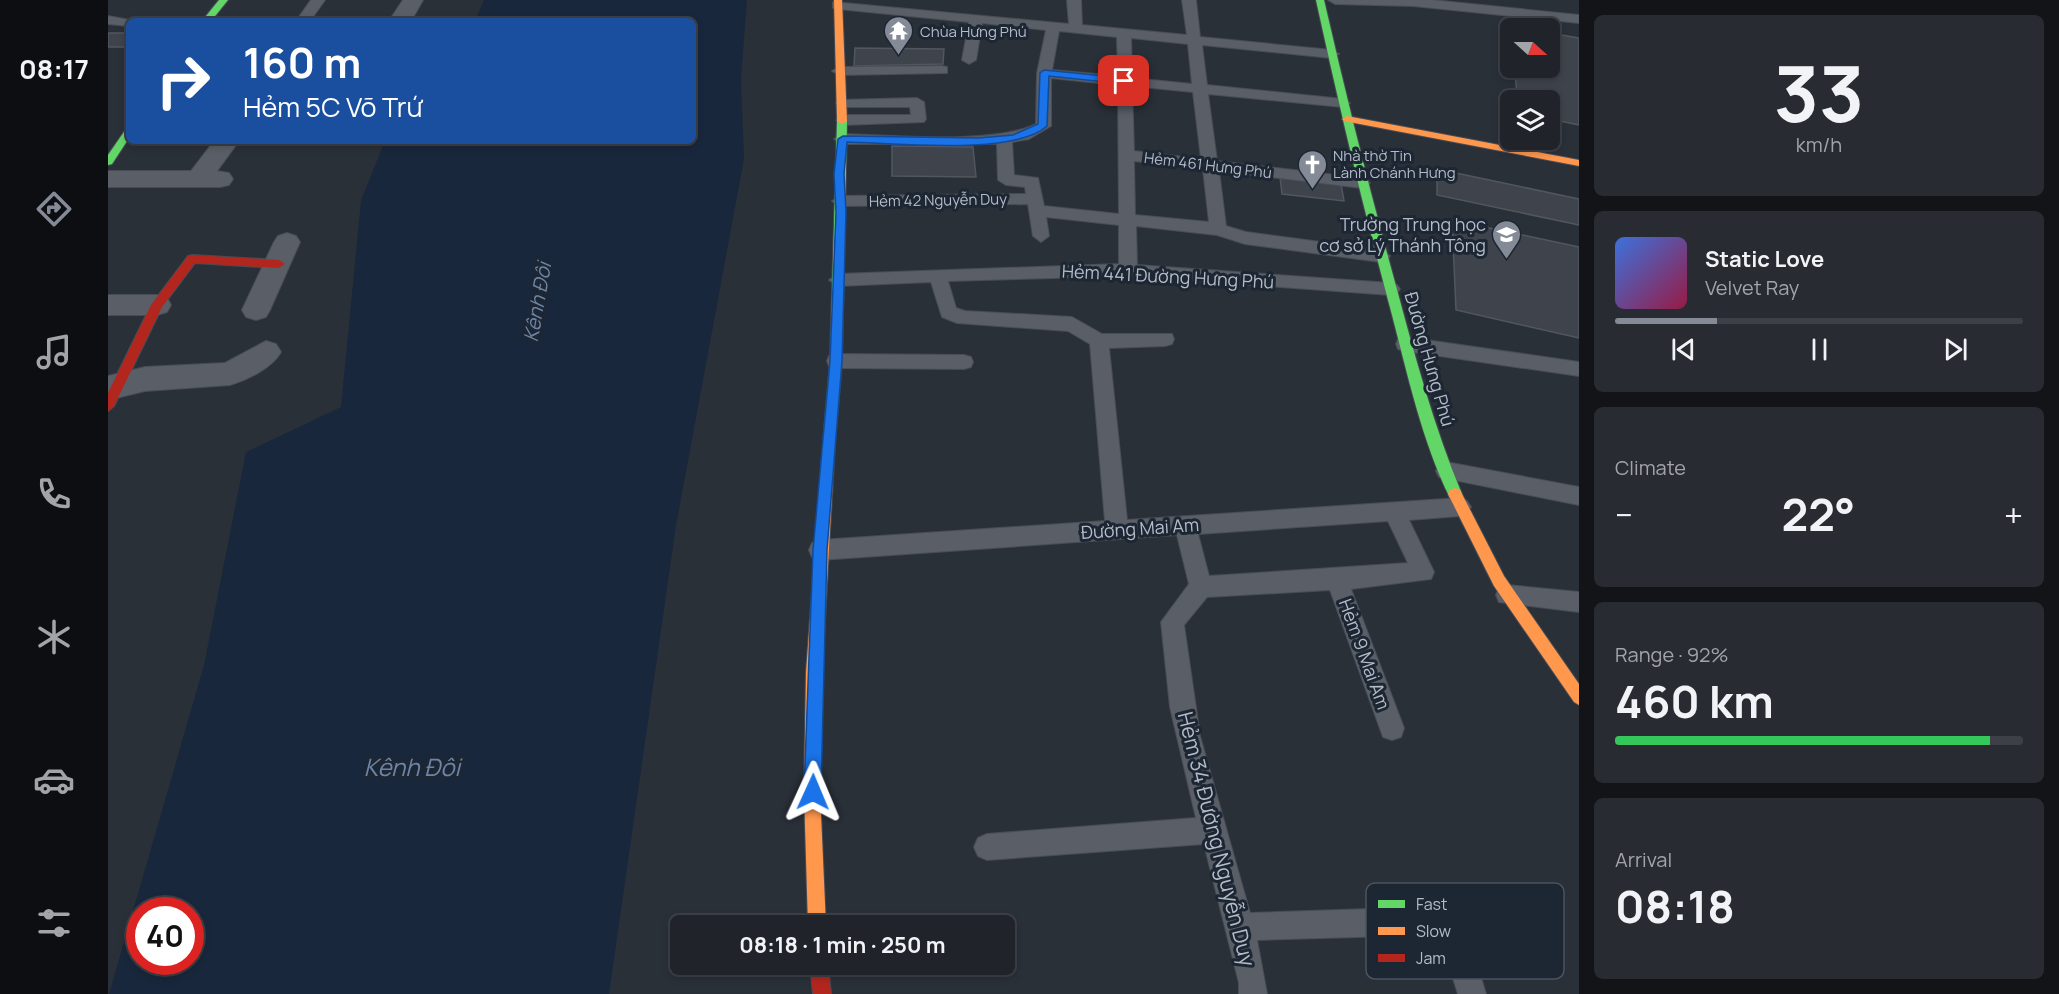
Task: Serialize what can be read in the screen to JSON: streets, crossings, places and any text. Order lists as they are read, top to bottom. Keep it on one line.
{"streets":{"street":["Đường Hưng Phú"],"lane":["Hẻm 461 Hưng Phú","Hẻm 42 Nguyễn Duy","Hẻm 441 Đường Hưng Phú","Đường Mai Am","Hẻm 9 Mai Am","Hẻm 34 Đường Nguyễn Duy"]},"crossings":[["Hẻm 461 Hưng Phú","Đường Hưng Phú"],["Hẻm 42 Nguyễn Duy","Đường Hưng Phú"],["Hẻm 441 Đường Hưng Phú","Đường Hưng Phú"],["Đường Hưng Phú","Đường Mai Am"]],"water":["Kênh Đôi"],"places":{"temple":["Chùa Hưng Phú"],"church":["Nhà thờ Tin Lành Chánh Hưng"],"school or university":["Trường Trung học cơ sở Lý Thánh Tông"]},"legend":["Fast","Slow","Jam"],"north":"right","page":{"tabs":"08:17","tile":[["33","km/h"],"Climate",["Range · 92%","460 km"],["Arrival","08:18"]],"turn":["160 m","Hẻm 5C Võ Trứ"],"song":["Static Love","Velvet Ray"],"heat":["−","22°","+"],"limit":"40","trip":"08:18 · 1 min · 250 m"}}
